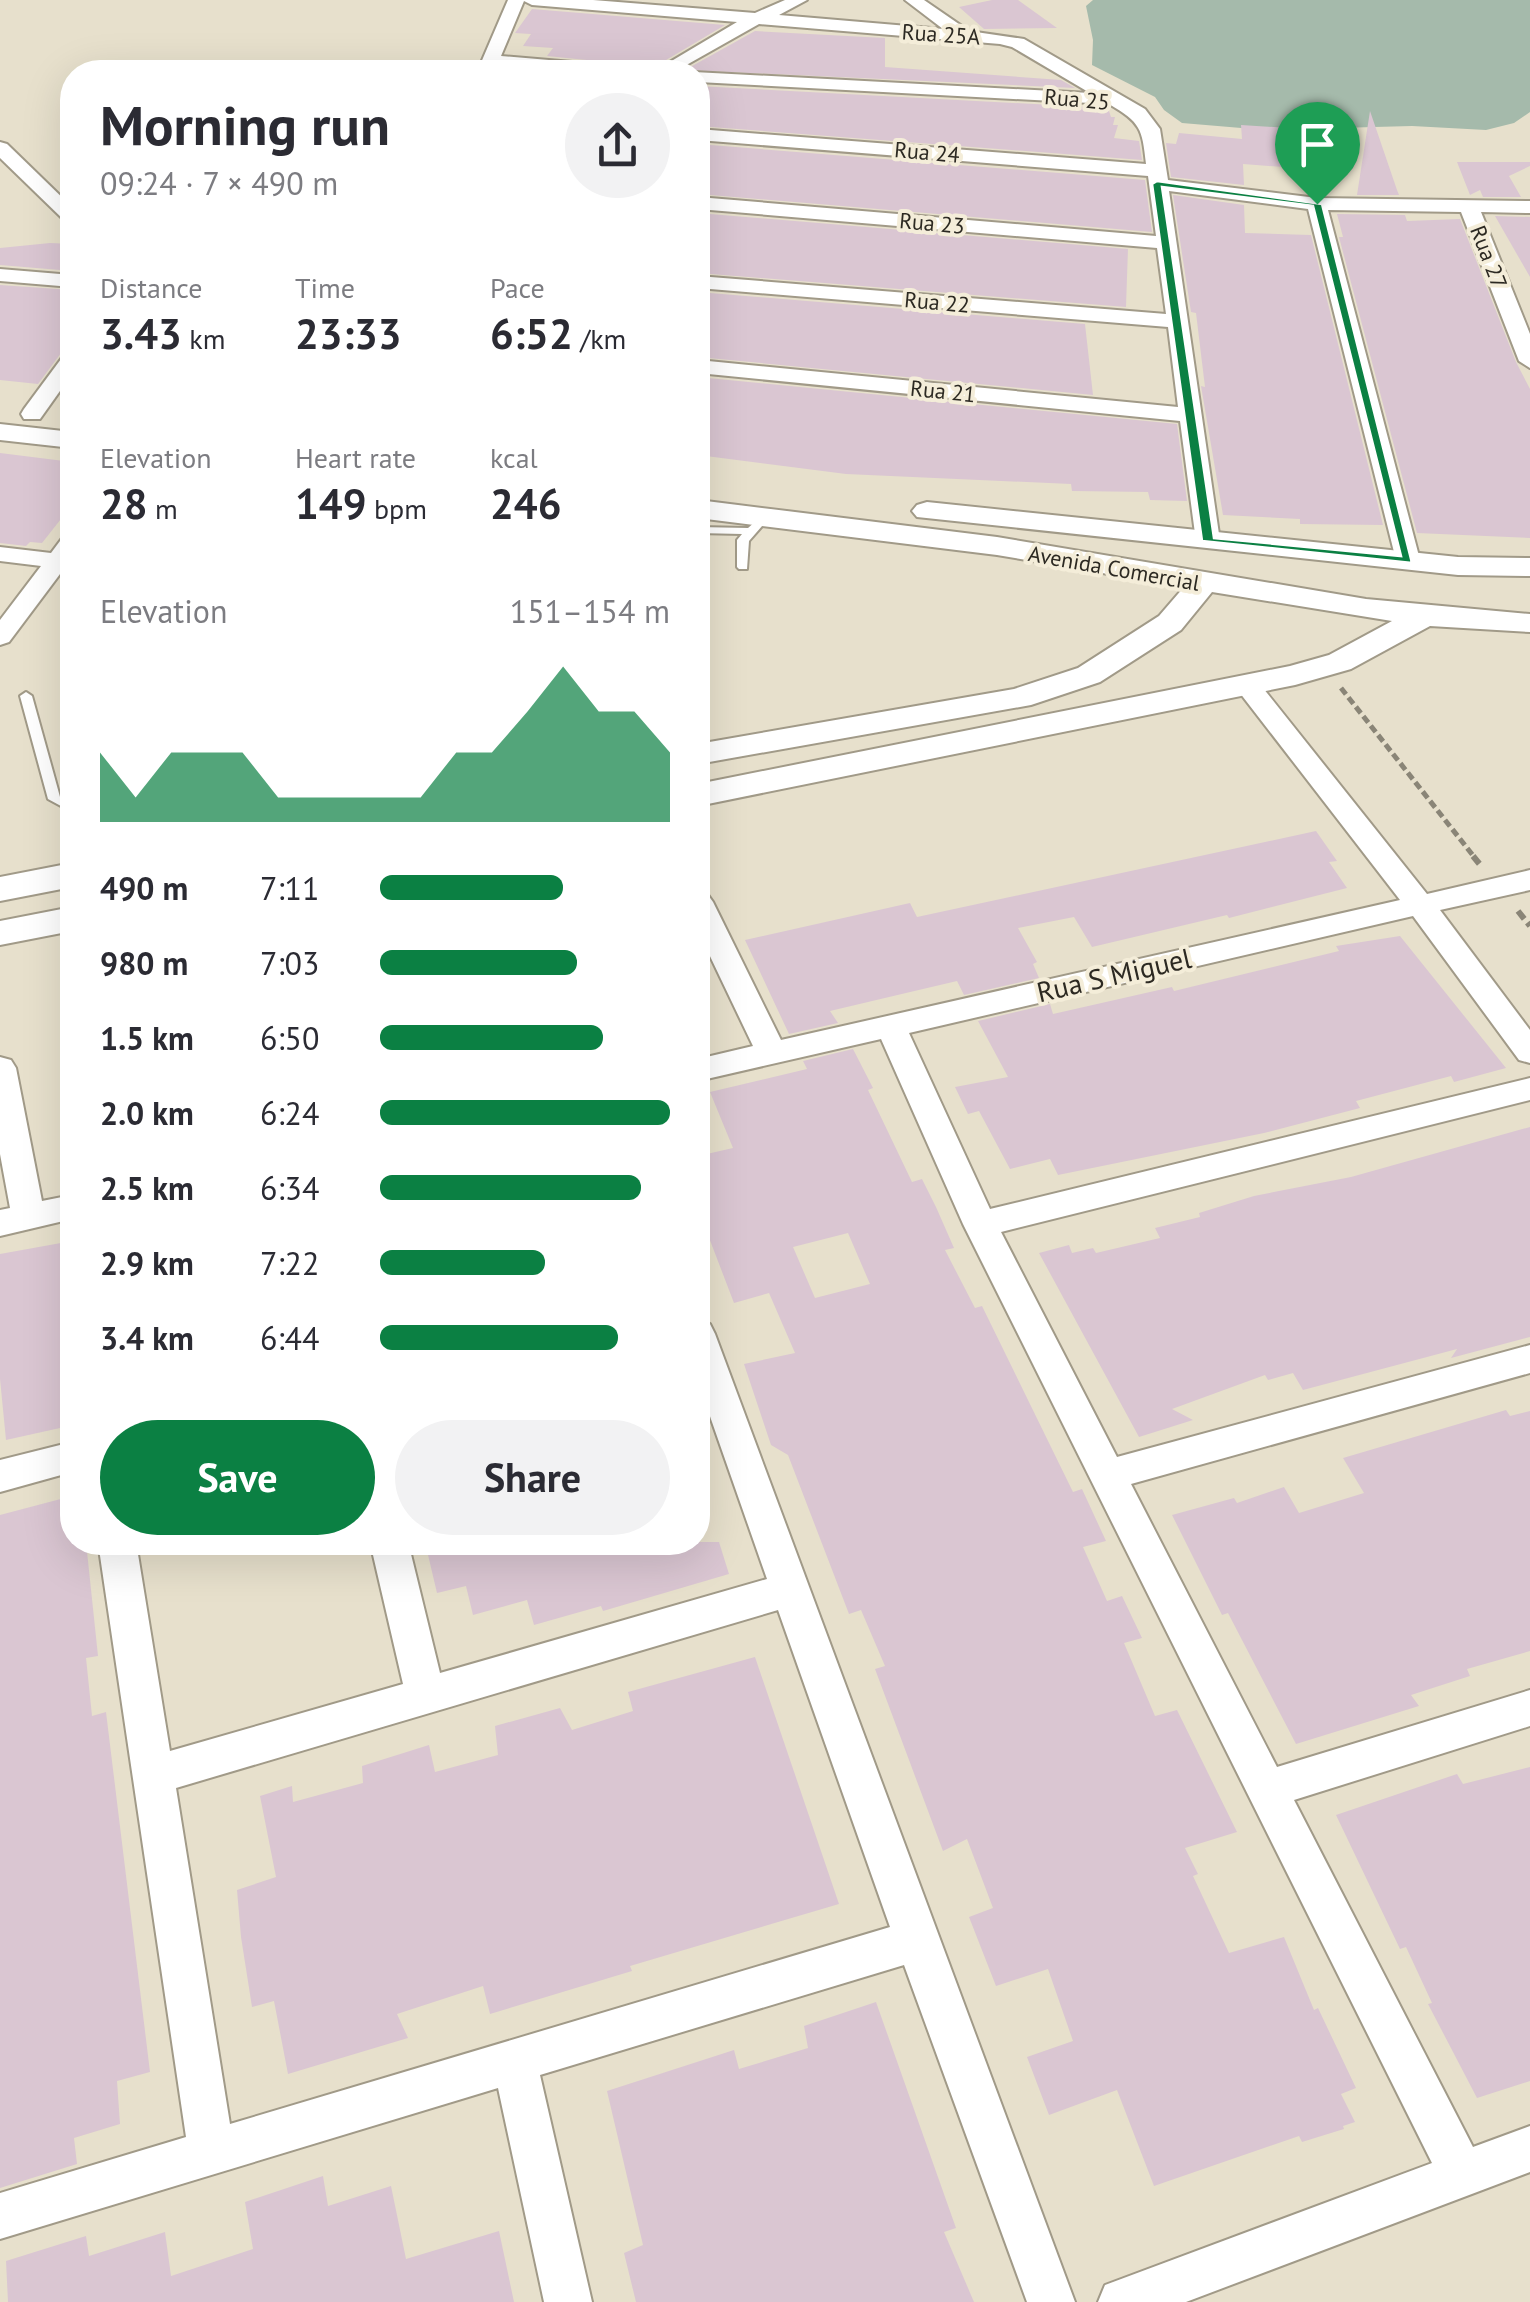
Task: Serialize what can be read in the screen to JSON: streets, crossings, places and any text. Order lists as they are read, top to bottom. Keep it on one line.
{"streets":{"street":["Rua 25A","Rua 25","Rua 24","Rua 23","Rua 27","Rua 22","Rua 21","Avenida Comercial","Rua S Miguel"]},"crossings":[["Rua 25A","Rua 25"],["Rua 25","Rua 24"],["Rua 25","Rua 23"],["Rua 25","Rua 22"],["Rua 25","Rua 21"],["Rua 25","Avenida Comercial"],["Rua 24","Rua 27"]],"page":{"heading":["Morning run","09:24 · 7 × 490 m"],"stats":[["Distance","3.43 km"],["Time","23:33"],["Pace","6:52 /km"],["Elevation","28 m"],["Heart rate","149 bpm"],["kcal","246"]],"chart":["Elevation","151–154 m"],"list":[{"name":"490 m","note":"7:11"},{"name":"980 m","note":"7:03"},{"name":"1.5 km","note":"6:50"},{"name":"2.0 km","note":"6:24"},{"name":"2.5 km","note":"6:34"},{"name":"2.9 km","note":"7:22"},{"name":"3.4 km","note":"6:44"}],"buttons":["Save","Share"]}}
